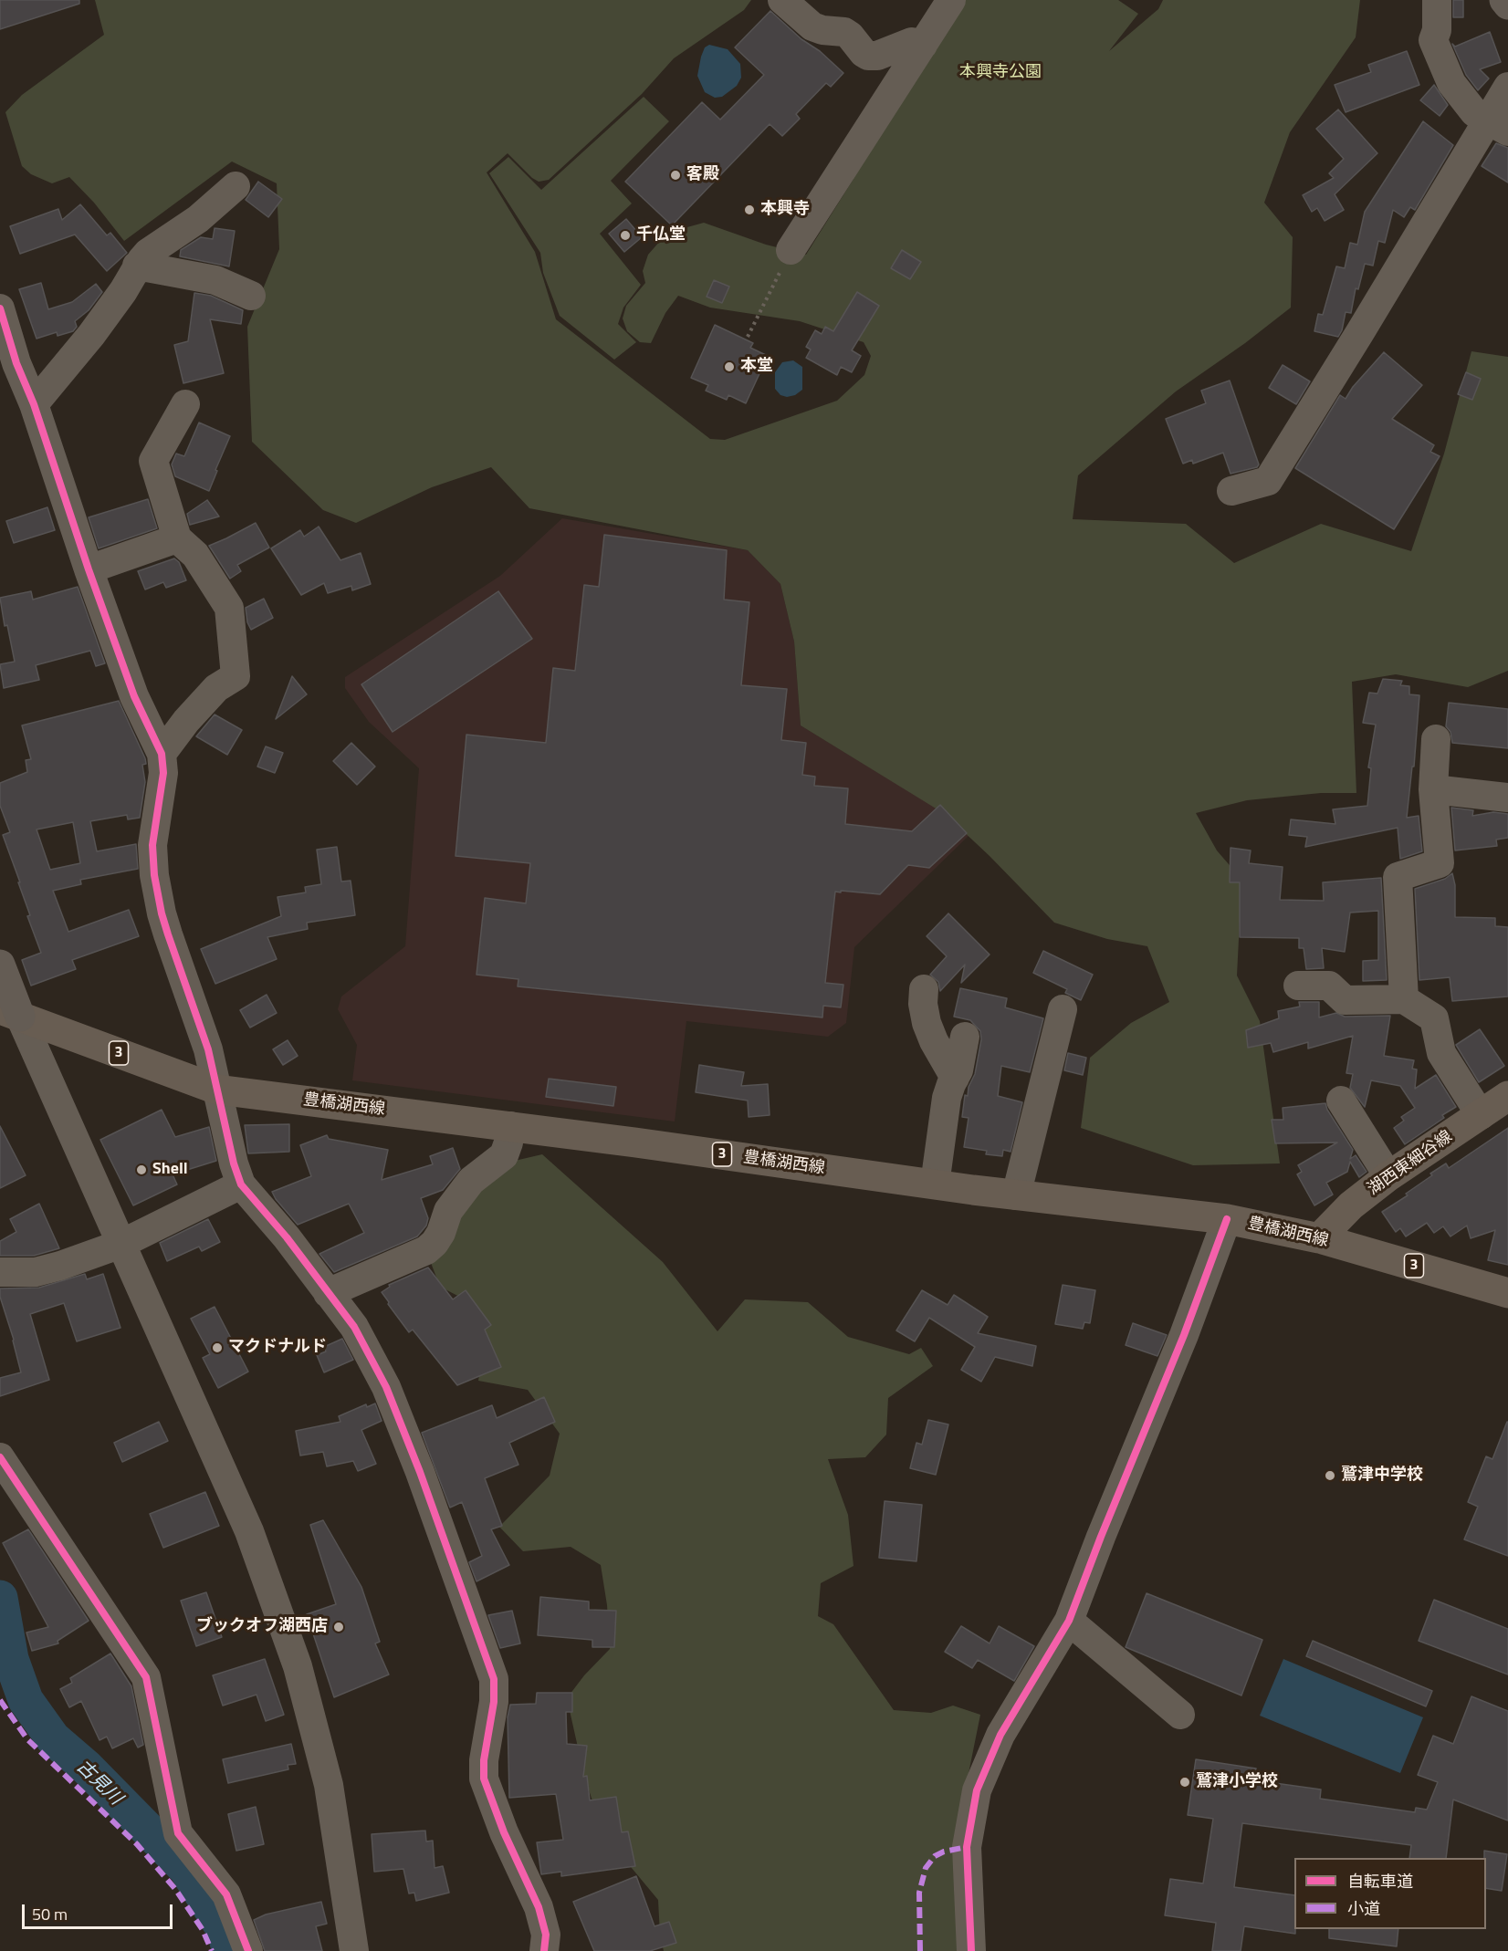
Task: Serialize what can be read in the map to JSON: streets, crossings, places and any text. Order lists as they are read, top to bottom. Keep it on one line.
{"streets":{"main road":["3","豊橋湖西線","湖西東細谷線"]},"crossings":[["豊橋湖西線","湖西東細谷線"]],"water":["古見川"],"parks":["本興寺公園"],"places":["客殿","本興寺","千仏堂","本堂","Shell","マクドナルド","鷲津中学校","ブックオフ湖西店","鷲津小学校"],"legend":["自転車道","小道"],"scale_bar":"50 m"}
